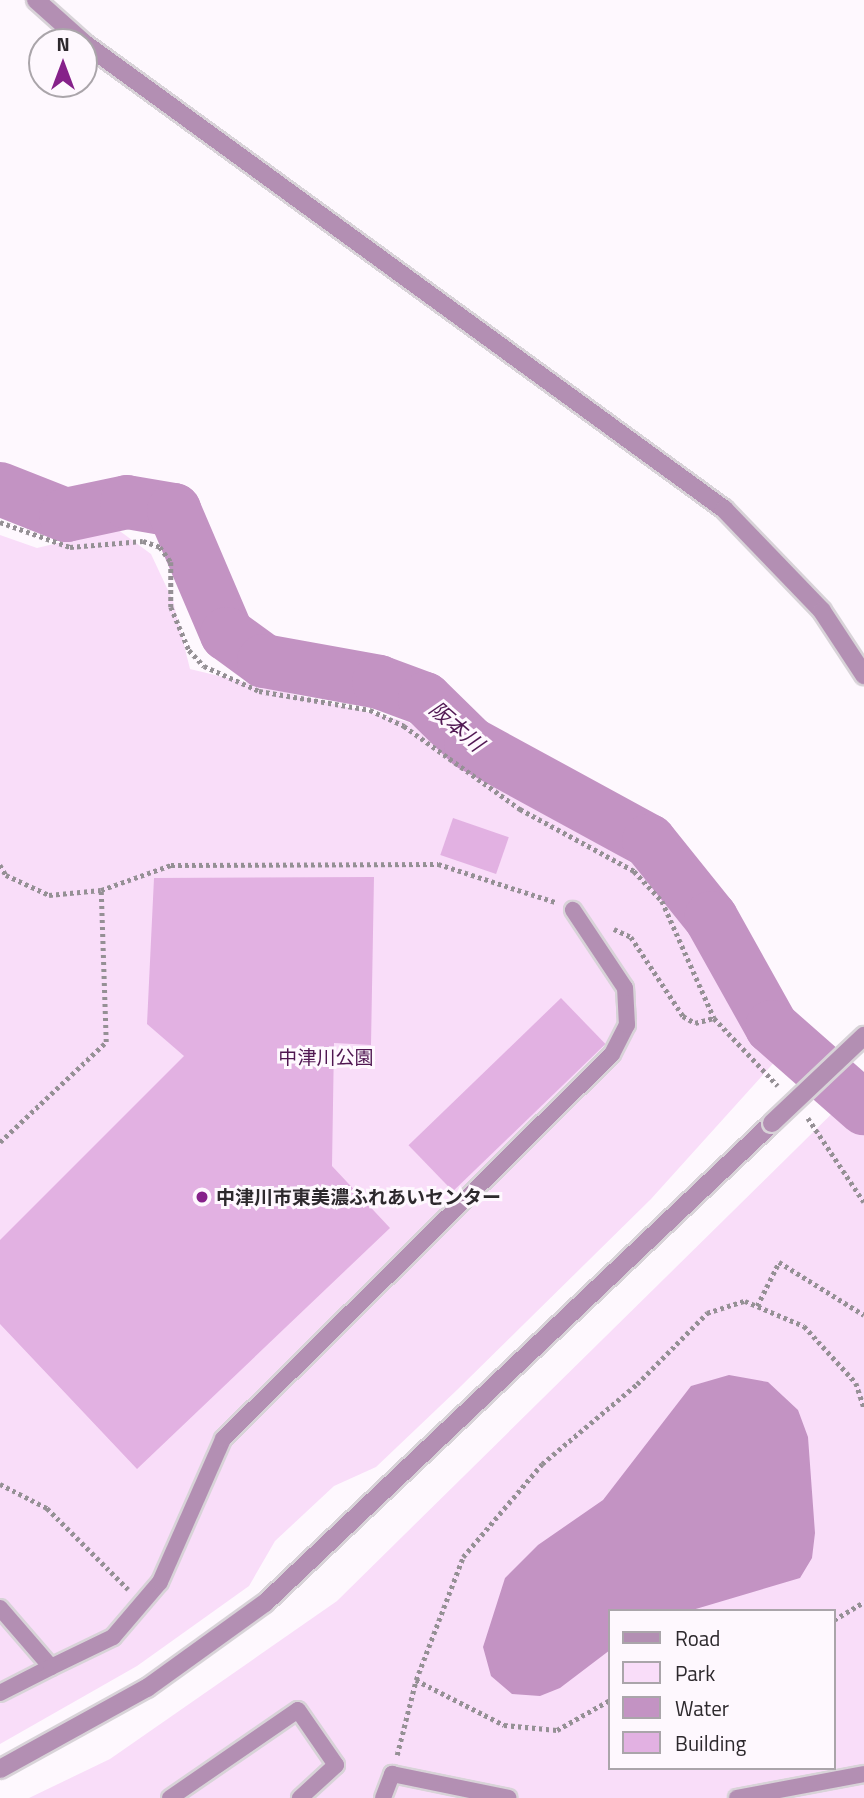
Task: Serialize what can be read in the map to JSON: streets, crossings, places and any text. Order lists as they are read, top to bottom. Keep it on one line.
{"water":["阪本川"],"parks":["中津川公園"],"places":["中津川市東美濃ふれあいセンター"],"legend":["Road","Park","Water","Building"],"north":"top"}
